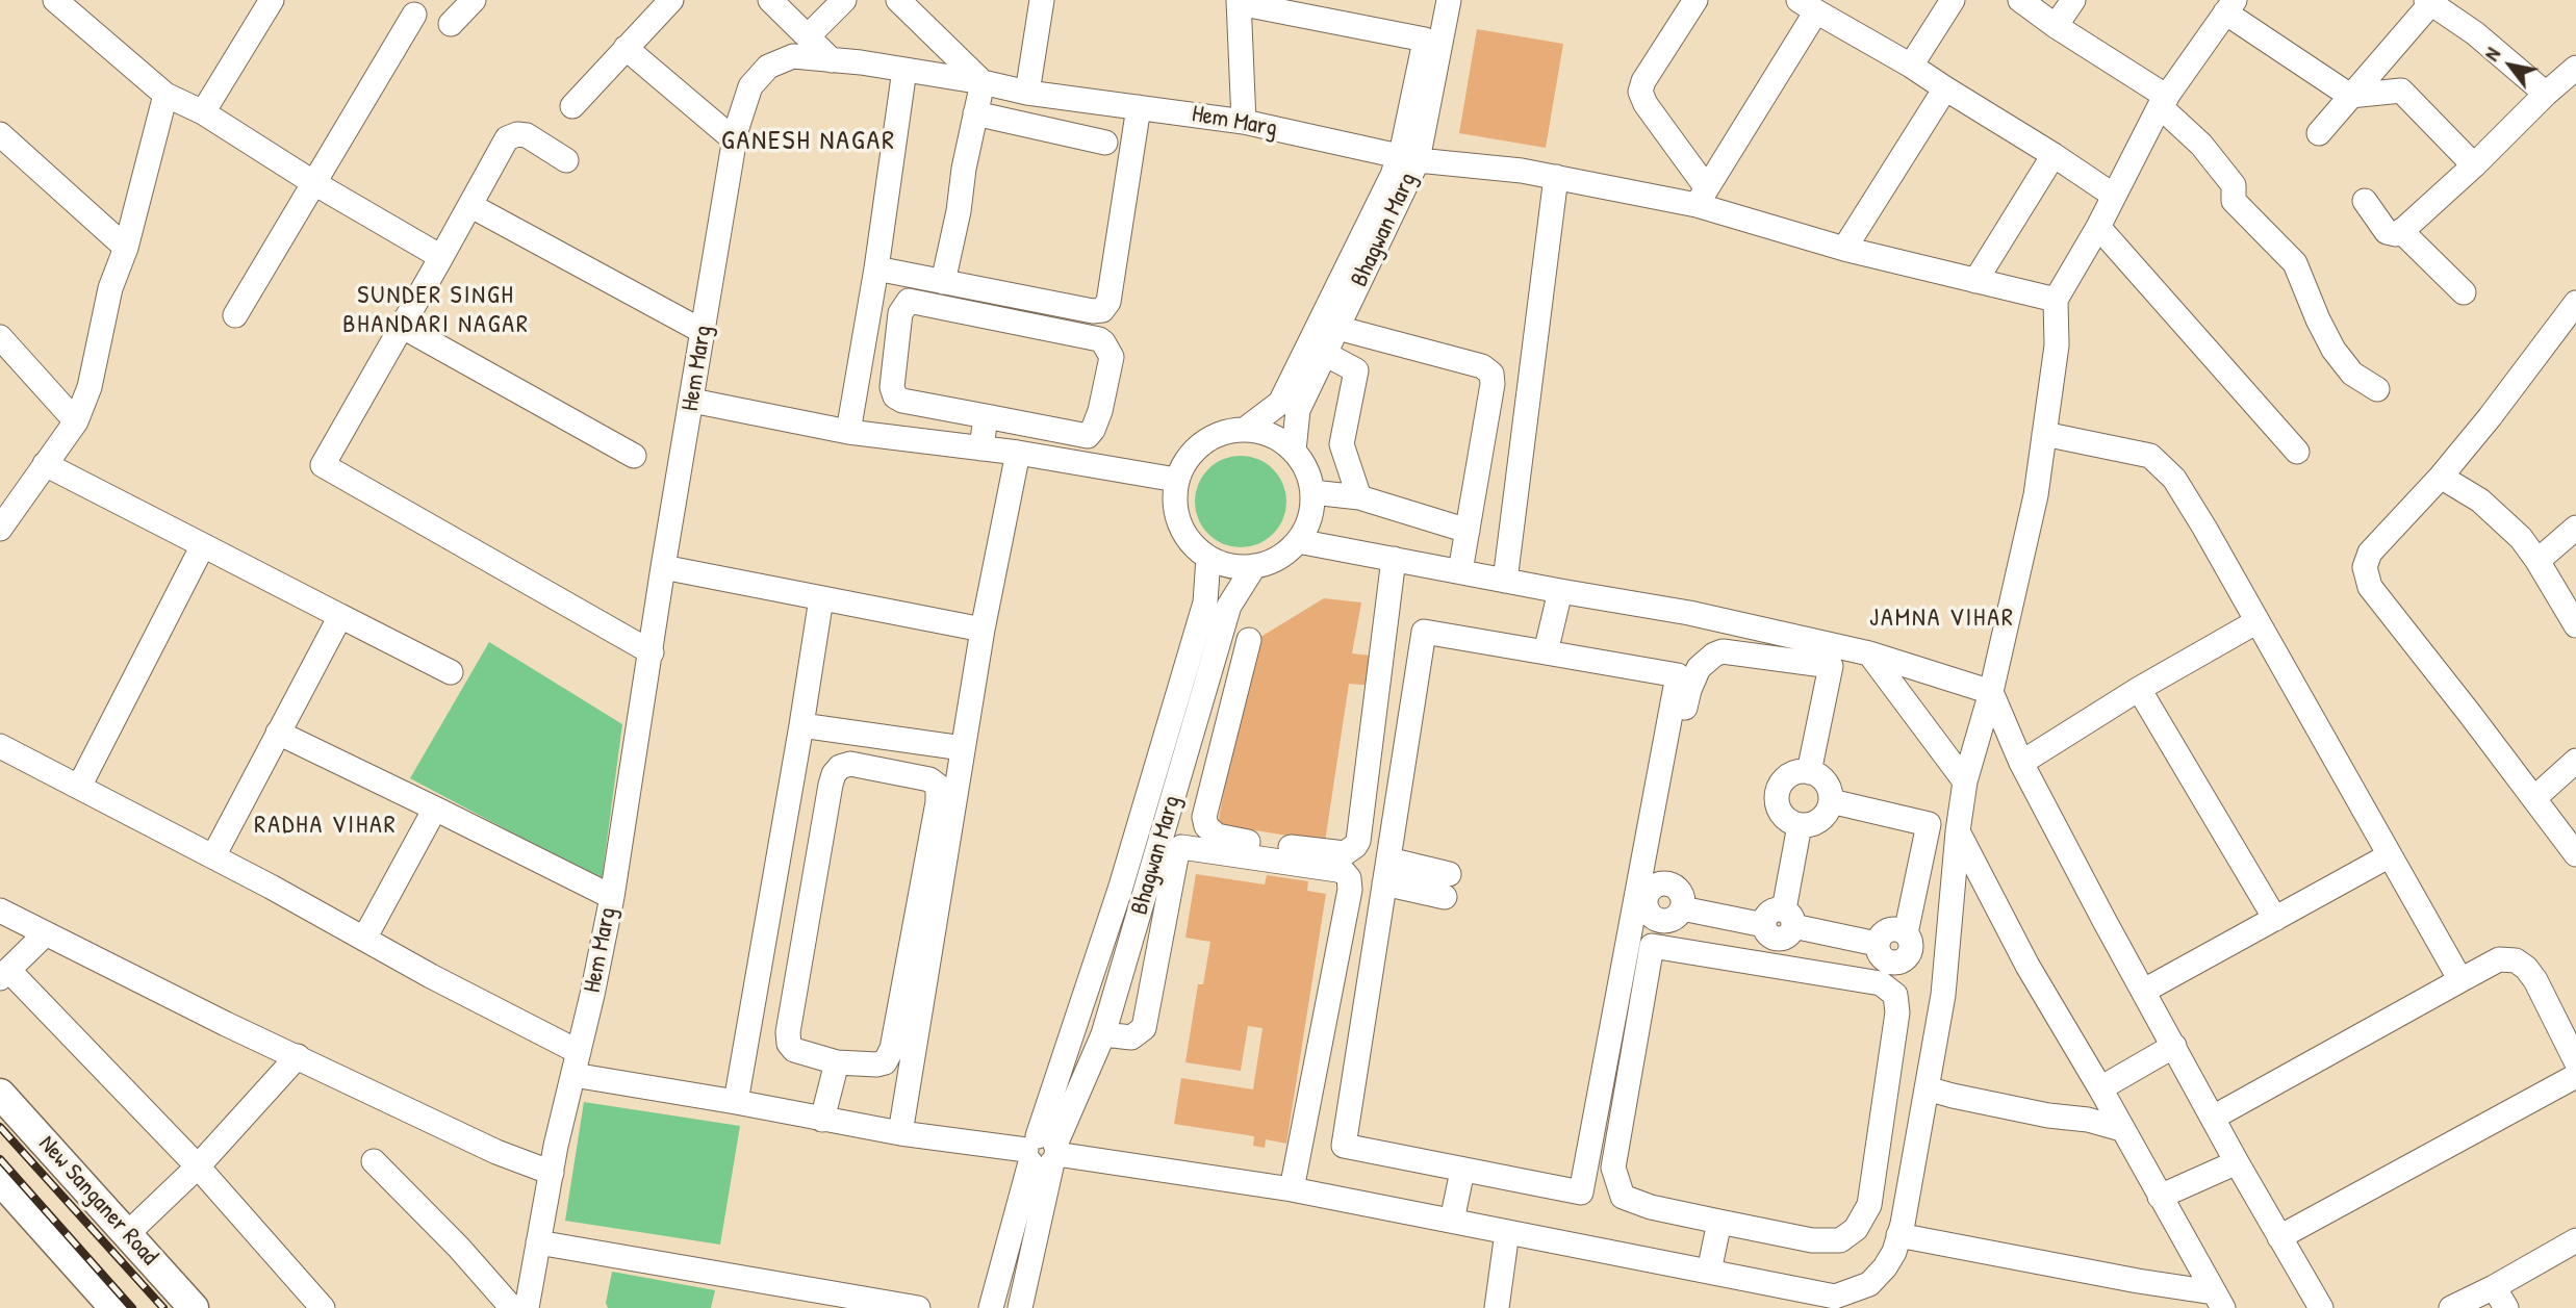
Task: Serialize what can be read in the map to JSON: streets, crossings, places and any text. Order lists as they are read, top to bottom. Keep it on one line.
{"streets":{"main road":["New Sanganer Road"],"street":["Hem Marg","Bhagwan Marg"]},"crossings":[["Hem Marg","Bhagwan Marg"]],"districts":["GANESH NAGAR","SUNDER SINGH BHANDARI NAGAR","JAMNA VIHAR","RADHA VIHAR"],"north":"top left"}
